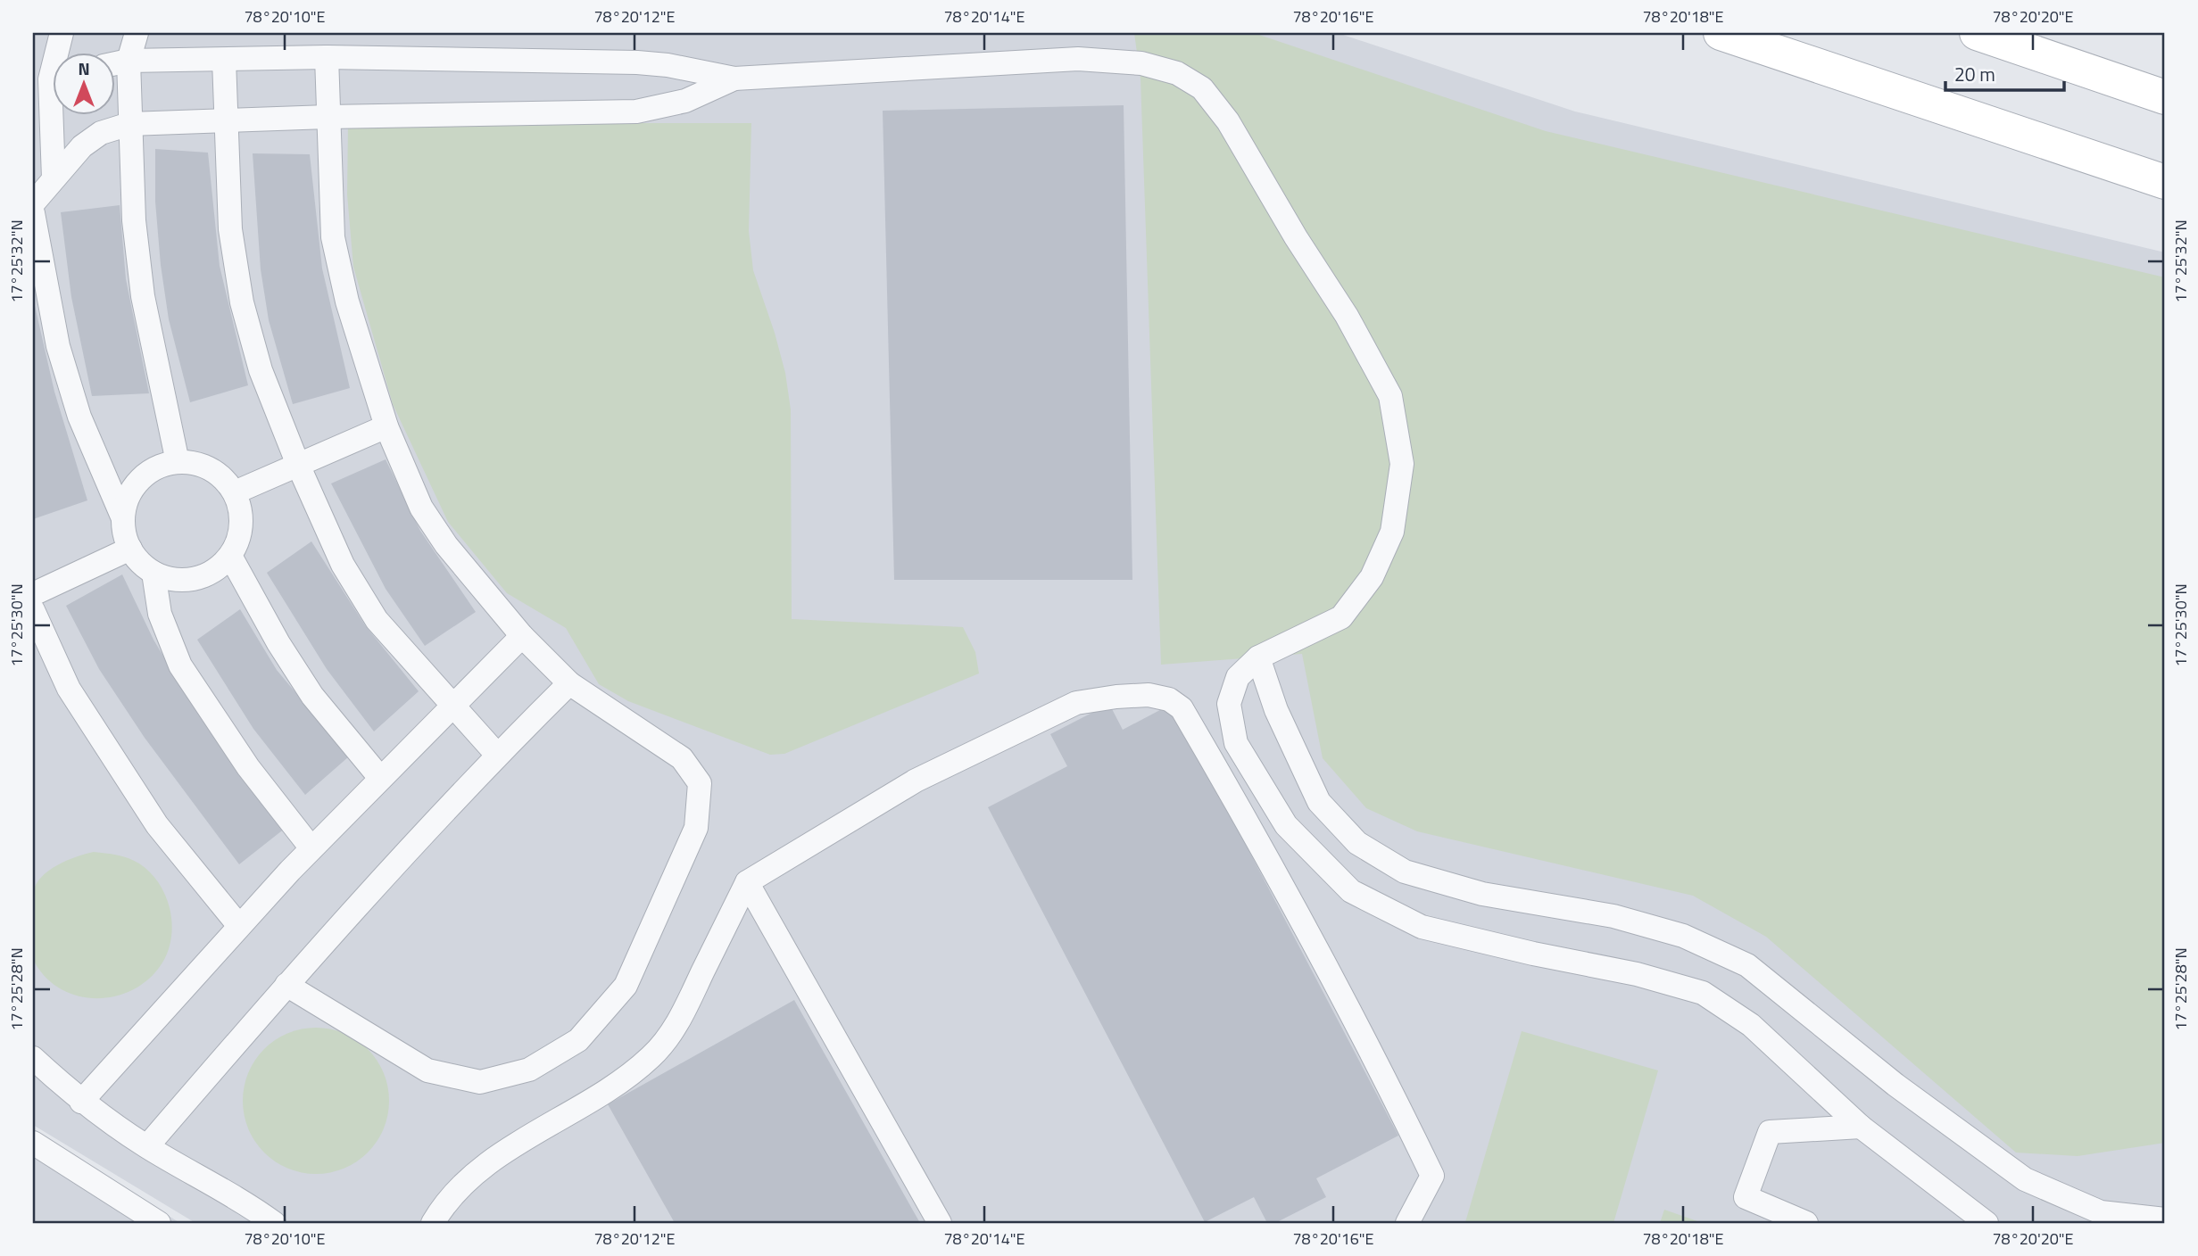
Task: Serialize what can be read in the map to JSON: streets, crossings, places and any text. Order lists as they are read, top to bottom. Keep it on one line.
{"scale_bar":"20 m","north":"top","coordinates":["78°20'10\"E","78°20'12\"E","78°20'14\"E","78°20'16\"E","78°20'18\"E","78°20'20\"E","17°25'32\"N","17°25'30\"N","17°25'28\"N"]}
